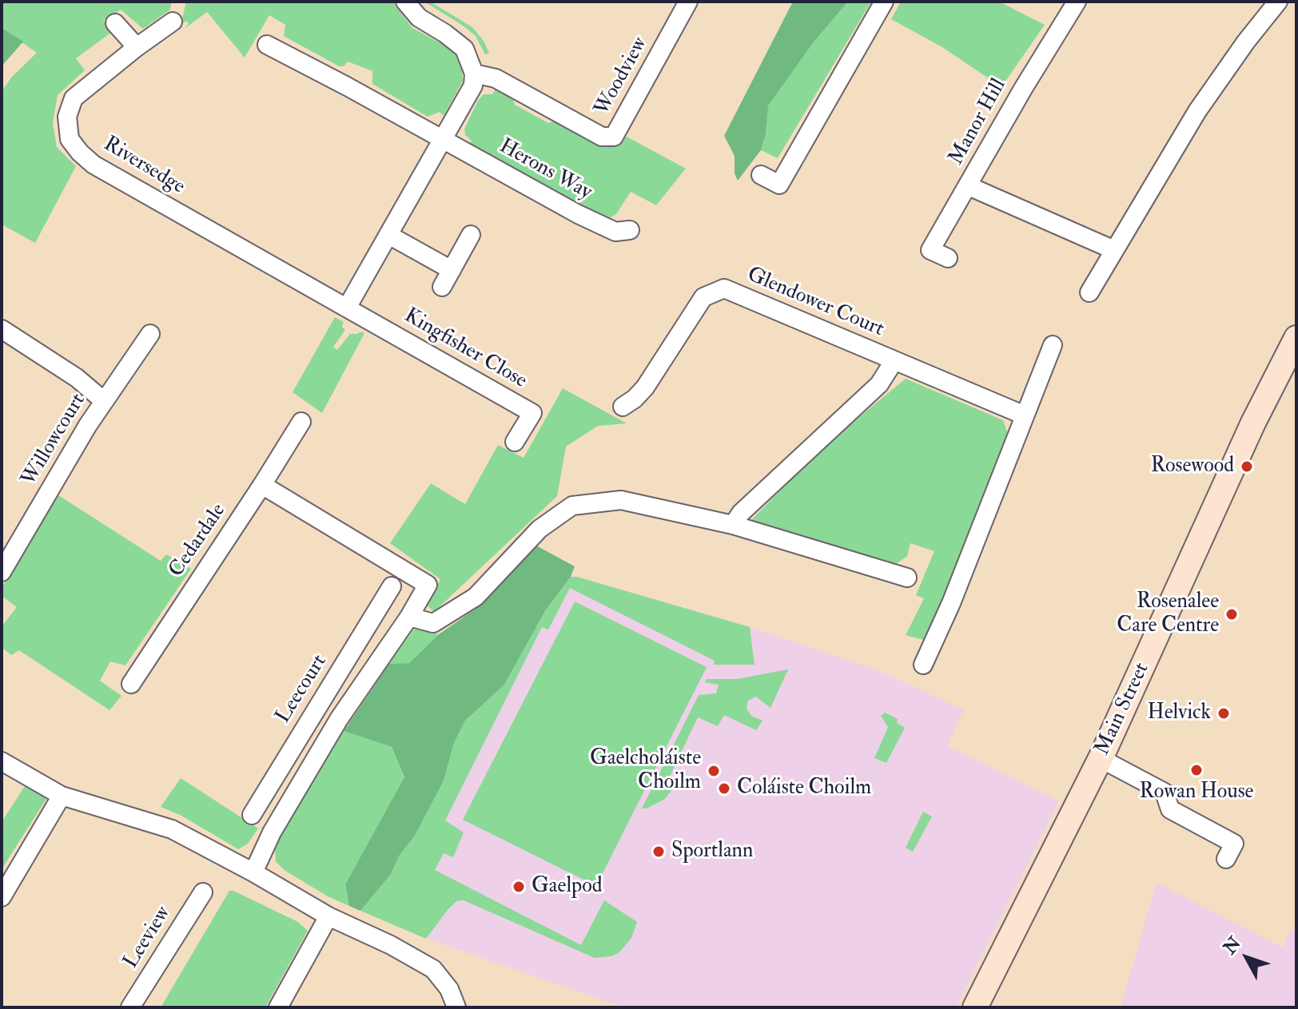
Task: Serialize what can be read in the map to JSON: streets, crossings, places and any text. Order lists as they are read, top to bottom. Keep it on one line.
{"streets":{"main road":["Main Street"],"street":["Woodview","Manor Hill","Riversedge","Herons Way","Glendower Court","Kingfisher Close","Willowcourt","Cedardale","Leecourt","Leeview"]},"crossings":[["Riversedge","Kingfisher Close"]],"places":["Rosewood","Rosenalee Care Centre","Helvick","Rowan House","Gaelcholáiste Choilm","Coláiste Choilm","Sportlann","Gaelpod"],"north":"top left"}
